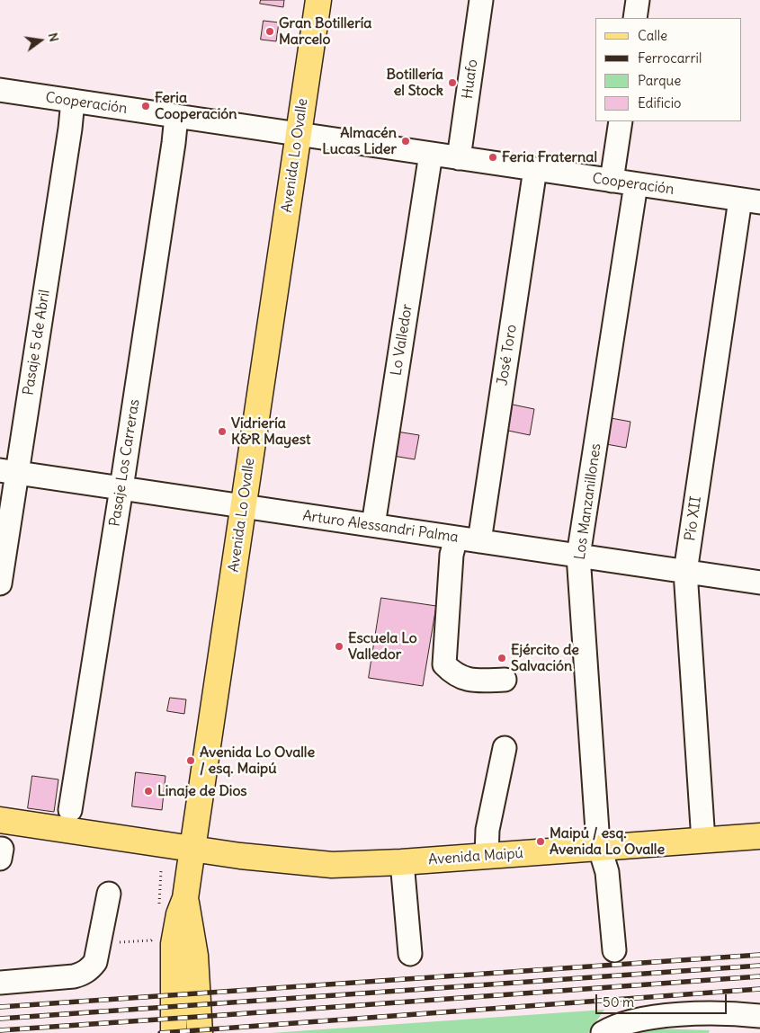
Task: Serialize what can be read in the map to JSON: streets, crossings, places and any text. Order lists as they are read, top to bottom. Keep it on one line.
{"streets":{"main road":["Avenida Lo Ovalle","Avenida Maipú"],"street":["Huafo","Cooperación","Lo Valledor","Pasaje 5 de Abril","José Toro","Pasaje Los Carreras","Los Manzanillones","Pío XII","Arturo Alessandri Palma"]},"crossings":[["Huafo","Cooperación"],["Cooperación","Avenida Lo Ovalle"],["Cooperación","Lo Valledor"],["Cooperación","Pasaje 5 de Abril"],["Cooperación","José Toro"],["Cooperación","Pasaje Los Carreras"],["Cooperación","Los Manzanillones"],["Cooperación","Pío XII"],["Avenida Lo Ovalle","Arturo Alessandri Palma"],["Avenida Lo Ovalle","Avenida Maipú"],["Lo Valledor","Arturo Alessandri Palma"],["Pasaje 5 de Abril","Arturo Alessandri Palma"],["José Toro","Arturo Alessandri Palma"],["Pasaje Los Carreras","Arturo Alessandri Palma"],["Los Manzanillones","Arturo Alessandri Palma"],["Los Manzanillones","Avenida Maipú"],["Pío XII","Arturo Alessandri Palma"],["Pío XII","Avenida Maipú"]],"places":["Gran Botillería Marcelo","Botillería el Stock","Feria Cooperación","Almacén Lucas Lider","Feria Fraternal","Vidriería K&R Mayest","Escuela Lo Valledor","Ejército de Salvación","Avenida Lo Ovalle / esq. Maipú","Linaje de Dios","Maipú / esq. Avenida Lo Ovalle"],"legend":["Calle","Ferrocarril","Parque","Edificio"],"scale_bar":"50 m","north":"right"}
